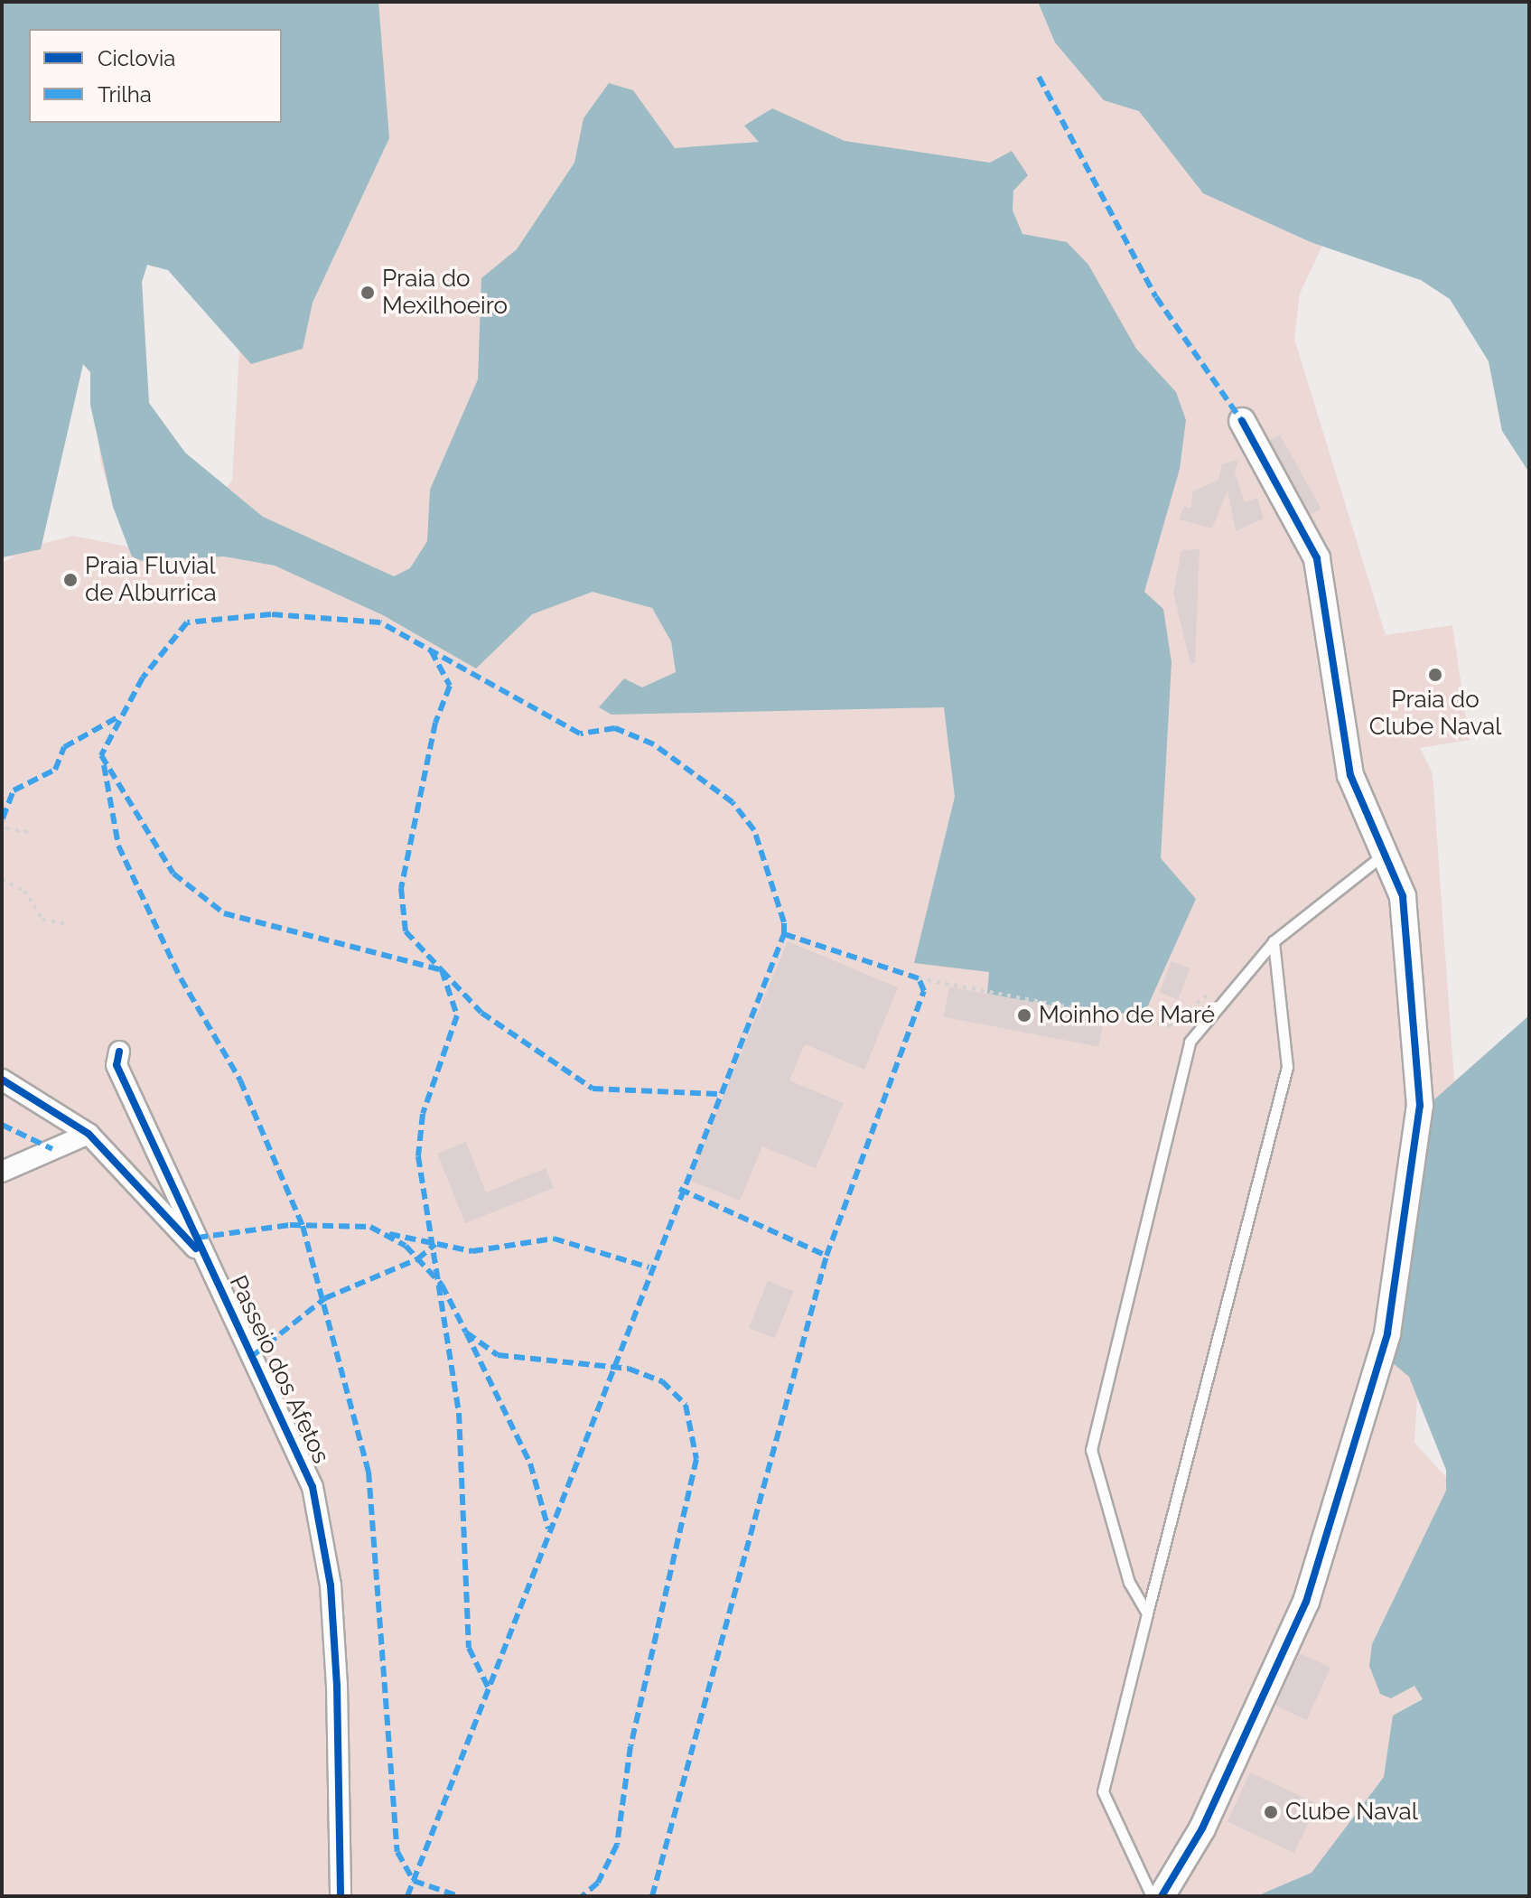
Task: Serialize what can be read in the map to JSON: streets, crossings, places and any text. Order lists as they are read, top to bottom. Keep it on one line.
{"streets":{"street":["Passeio dos Afetos"]},"places":["Praia do Mexilhoeiro","Praia Fluvial de Alburrica","Praia do Clube Naval","Moinho de Maré","Clube Naval"],"legend":["Ciclovia","Trilha"]}
